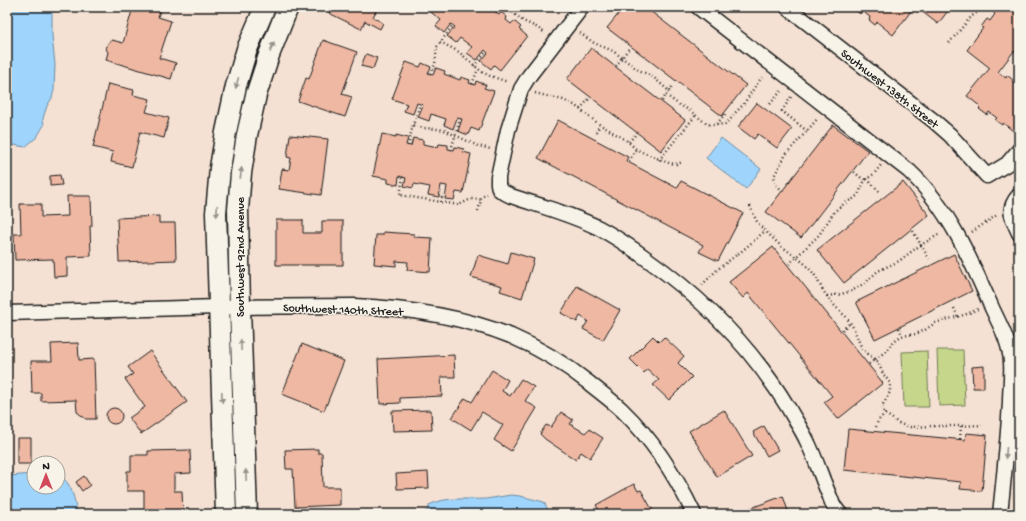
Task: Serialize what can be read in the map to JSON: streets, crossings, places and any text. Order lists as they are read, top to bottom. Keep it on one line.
{"streets":{"street":["Southwest 138th Street","Southwest 92nd Avenue","Southwest 140th Street"]},"crossings":[["Southwest 92nd Avenue","Southwest 140th Street"]],"north":"top"}
